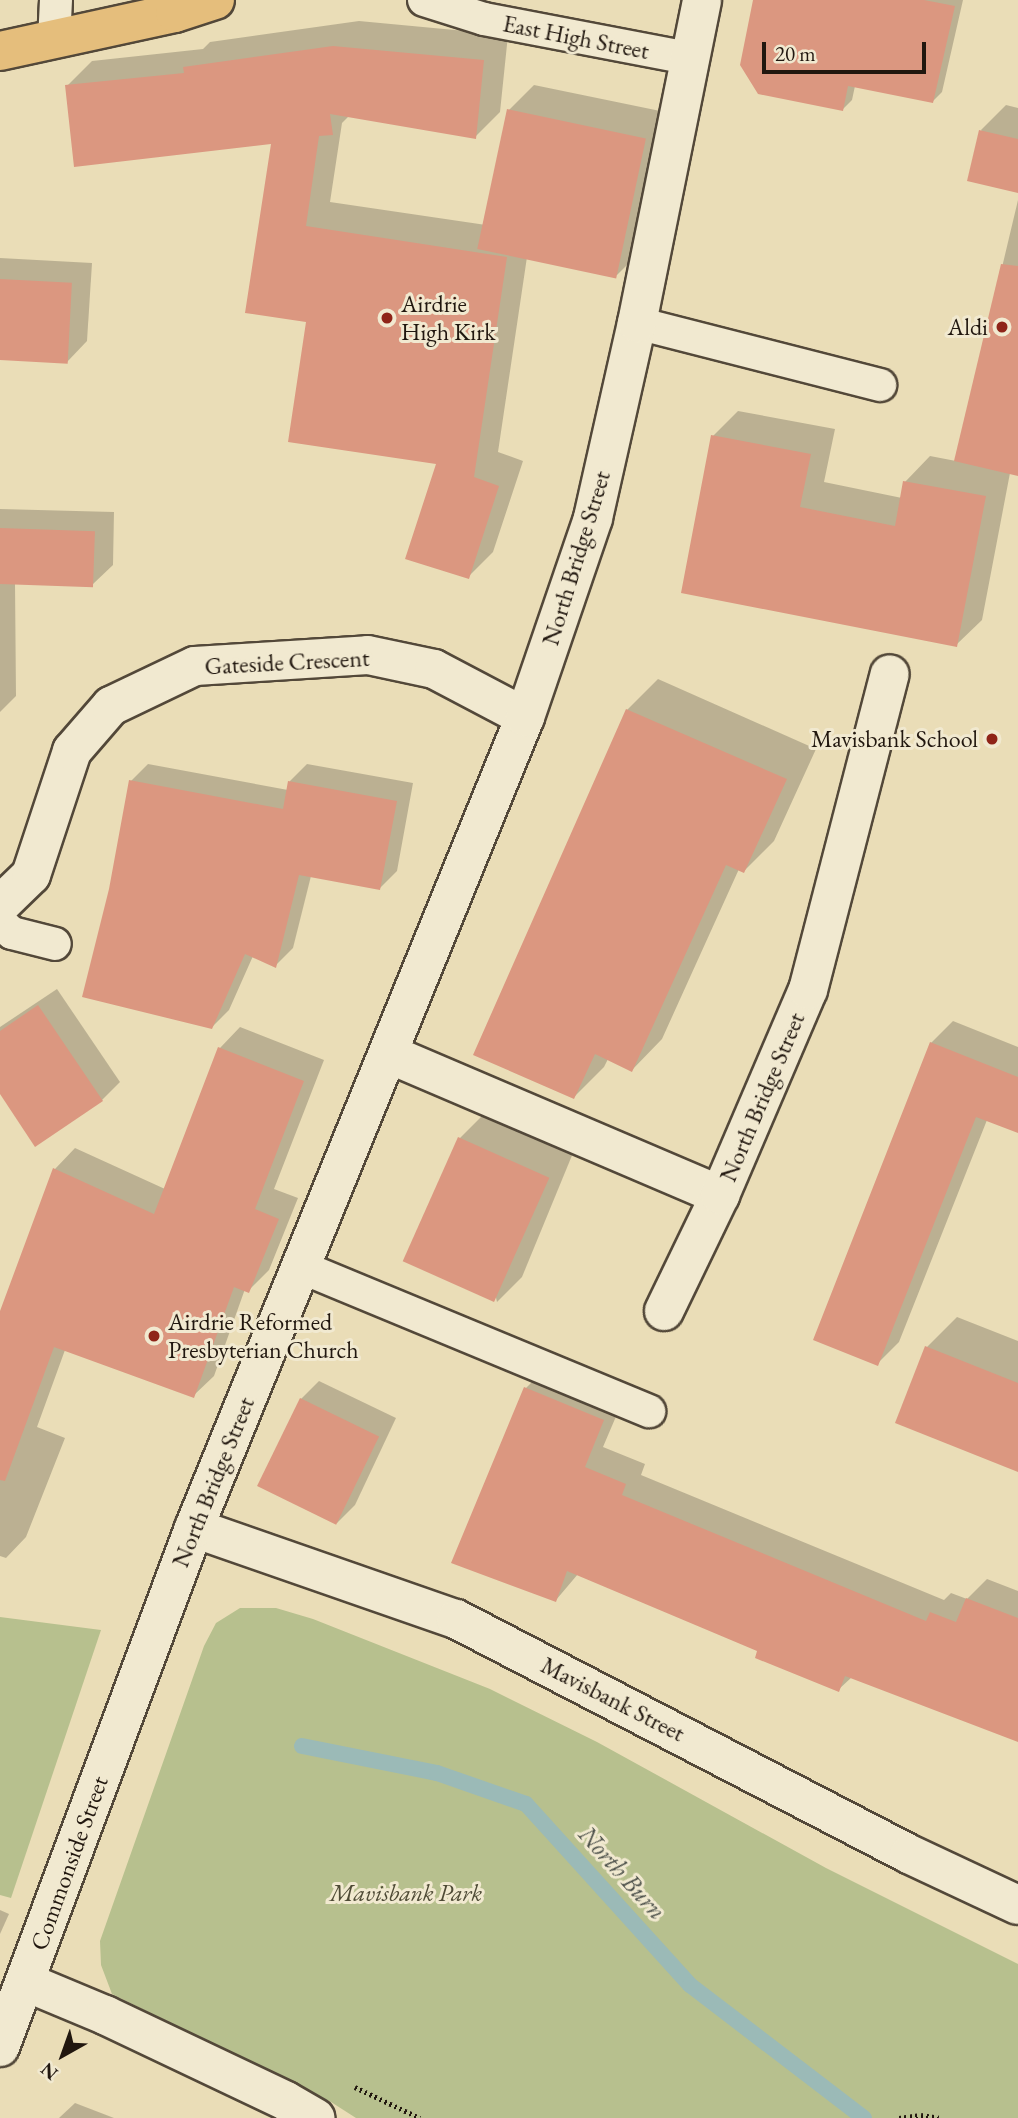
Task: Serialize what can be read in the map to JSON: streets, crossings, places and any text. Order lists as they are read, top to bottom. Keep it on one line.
{"streets":{"street":["North Bridge Street","Gateside Crescent","Mavisbank Street","Commonside Street"],"lane":["East High Street"]},"crossings":[["East High Street","North Bridge Street"],["North Bridge Street","Gateside Crescent"],["North Bridge Street","Mavisbank Street"],["North Bridge Street","Commonside Street"]],"water":["North Burn"],"parks":["Mavisbank Park"],"places":["Airdrie High Kirk","Aldi","Mavisbank School","Airdrie Reformed Presbyterian Church"],"scale_bar":"20 m","north":"bottom left"}
